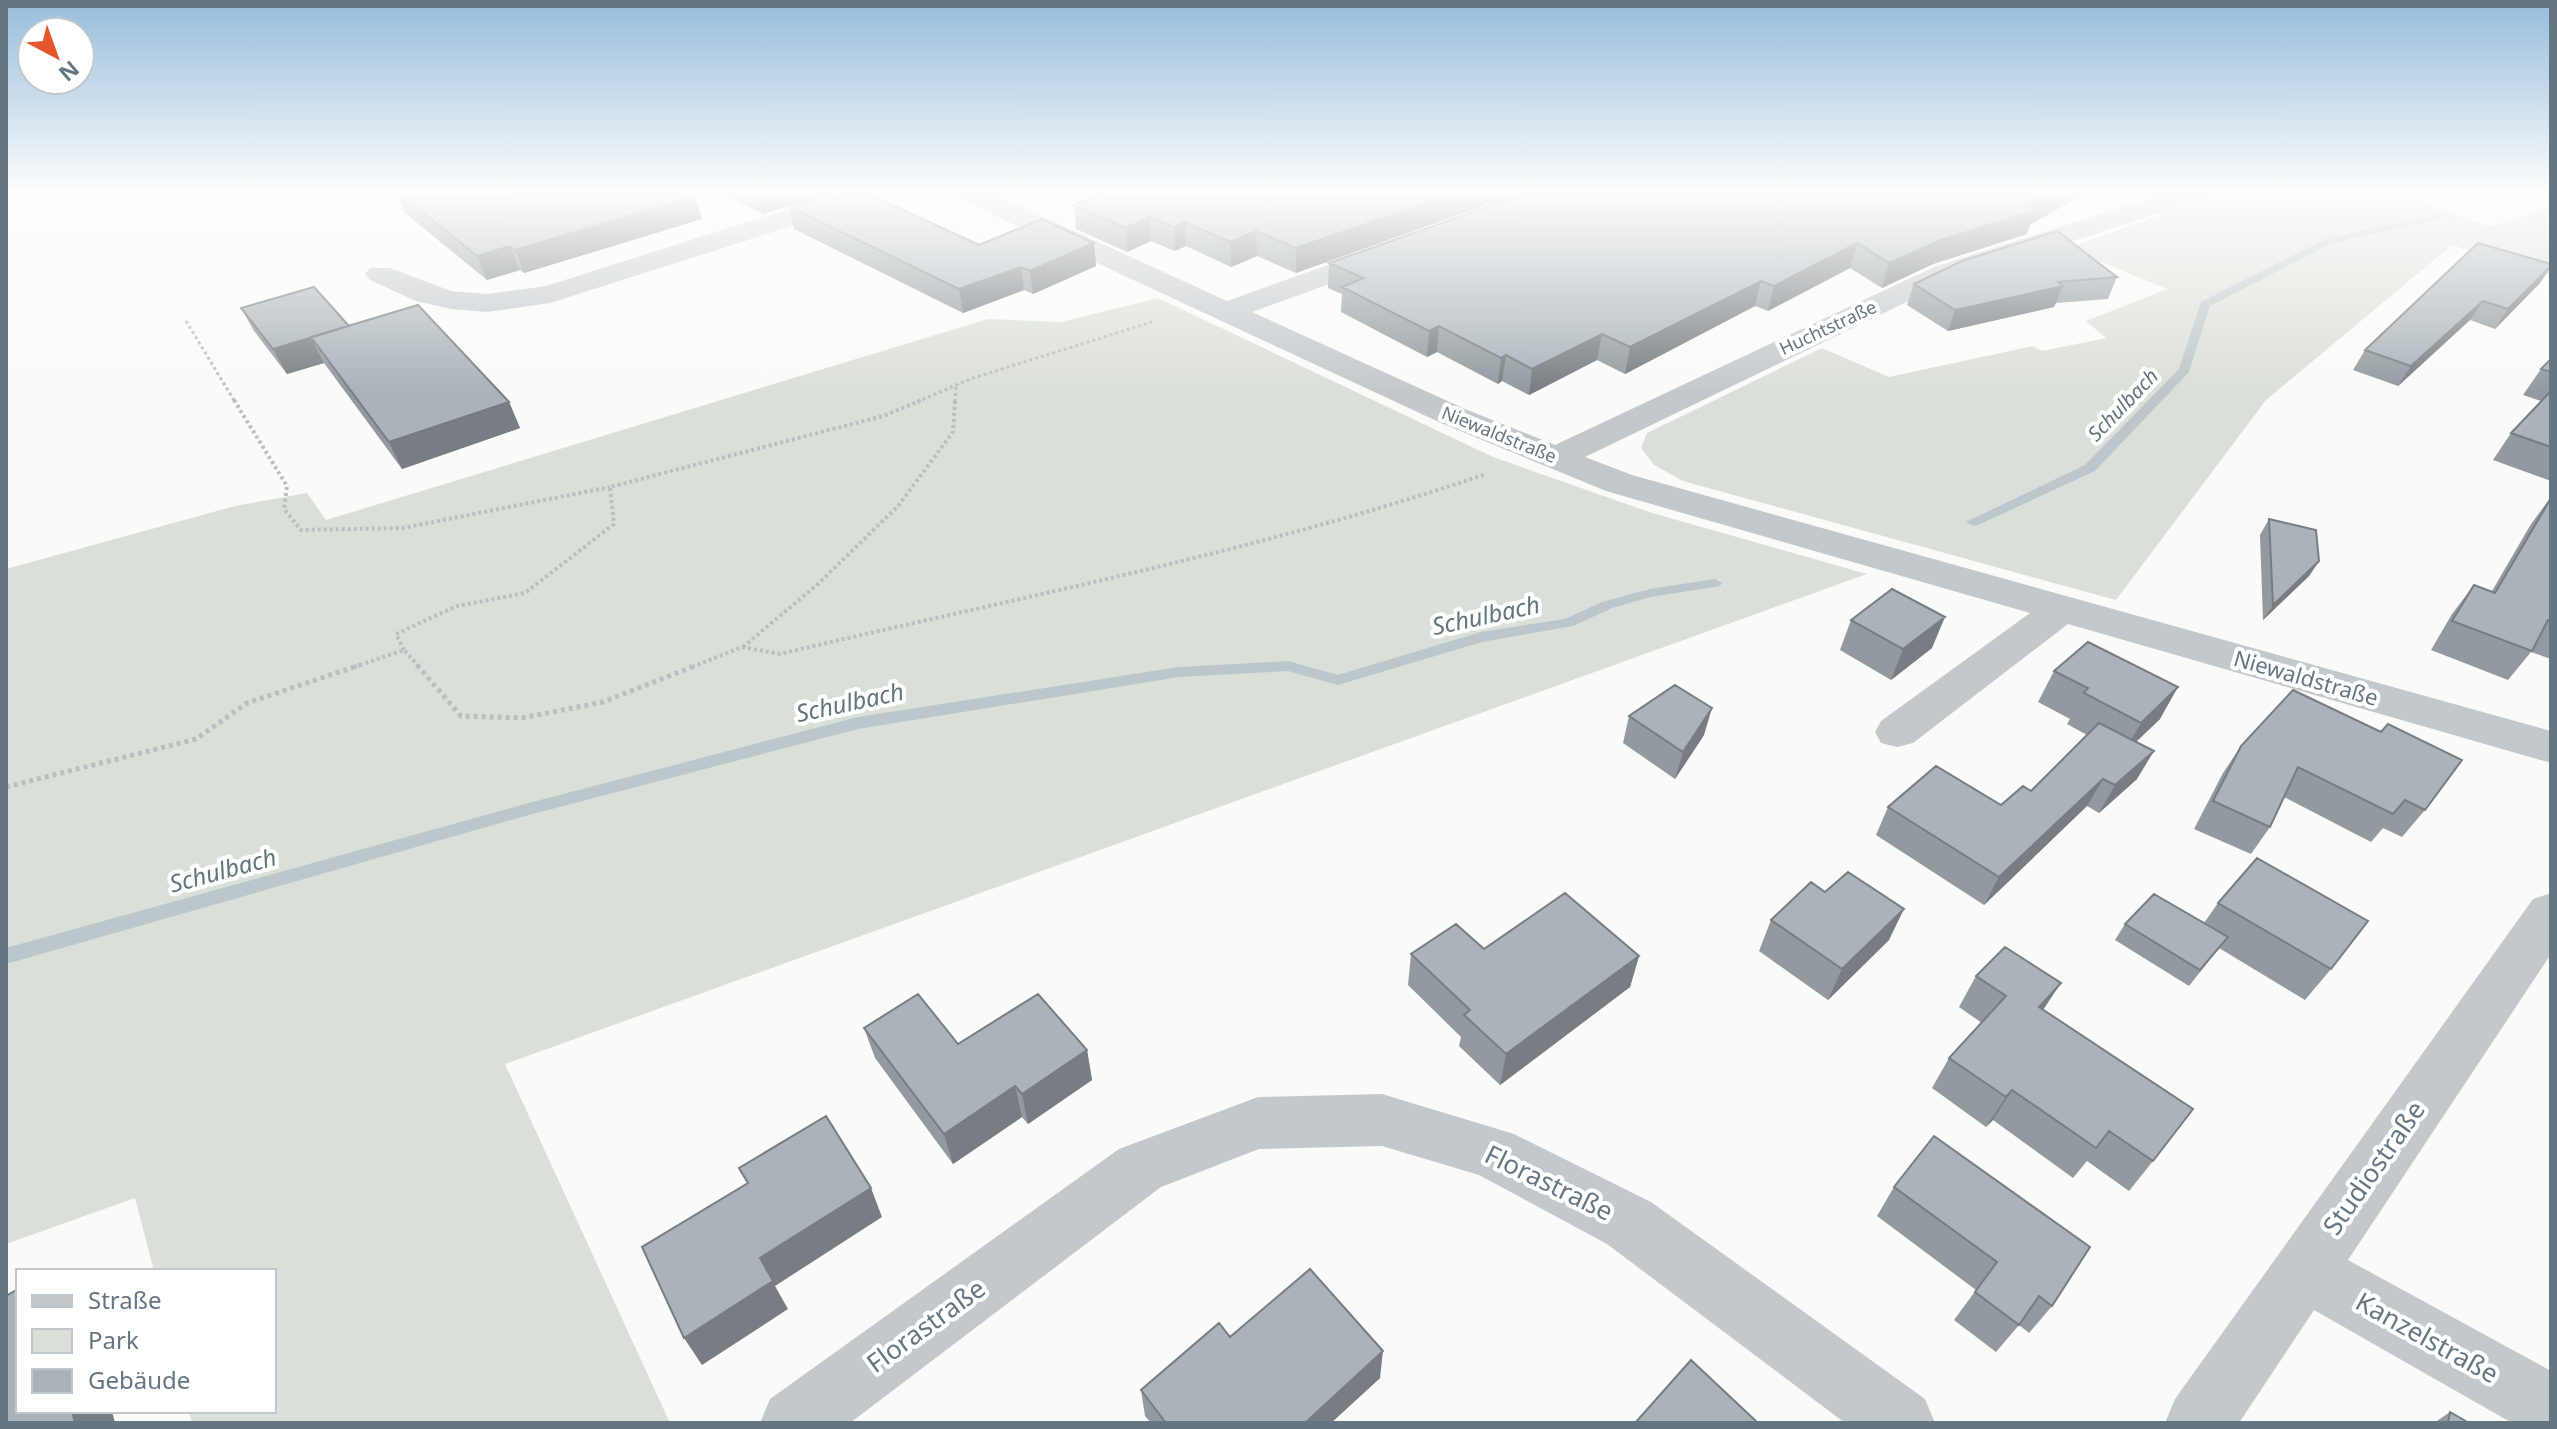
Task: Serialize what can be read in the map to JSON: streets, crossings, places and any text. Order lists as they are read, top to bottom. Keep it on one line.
{"streets":{"street":["Huchtstraße","Niewaldstraße","Studiostraße","Florastraße","Kanzelstraße"]},"crossings":[["Huchtstraße","Niewaldstraße"],["Studiostraße","Kanzelstraße"]],"water":["Schulbach"],"legend":["Straße","Park","Gebäude"],"north":"bottom right"}
